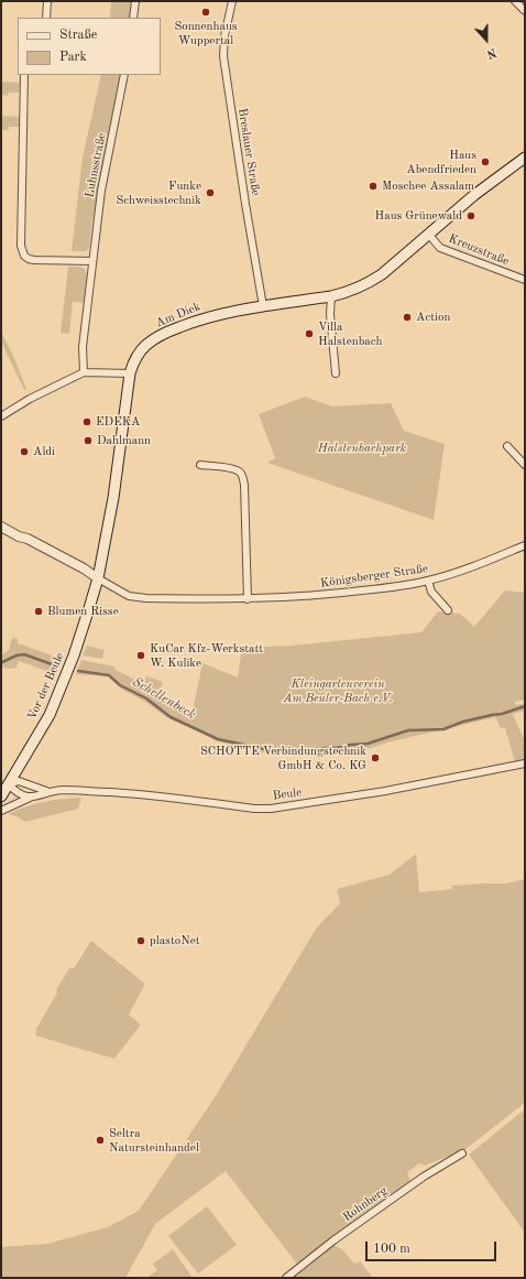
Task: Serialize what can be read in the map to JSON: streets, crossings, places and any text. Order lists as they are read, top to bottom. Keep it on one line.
{"streets":{"main road":["Am Diek","Vor der Beule"],"street":["Breslauer Straße","Luhnsstraße","Kreuzstraße","Königsberger Straße","Beule","Rohnberg"]},"crossings":[["Breslauer Straße","Am Diek"],["Kreuzstraße","Am Diek"],["Am Diek","Königsberger Straße"],["Am Diek","Vor der Beule"],["Königsberger Straße","Vor der Beule"],["Vor der Beule","Beule"]],"water":["Schellenbeck"],"parks":["Halstenbachpark","Kleingartenverein Am Beuler-Bach e.V."],"places":["Sonnenhaus Wuppertal","Haus Abendfrieden","Moschee Assalam","Funke Schweisstechnik","Haus Grünewald","Action","Villa Halstenbach","EDEKA","Dahlmann","Aldi","Blumen Risse","KuCar Kfz-Werkstatt W. Kulike","SCHOTTE Verbindungstechnik GmbH & Co. KG","plastoNet","Seltra Natursteinhandel"],"legend":["Straße","Park"],"scale_bar":"100 m","north":"bottom"}
